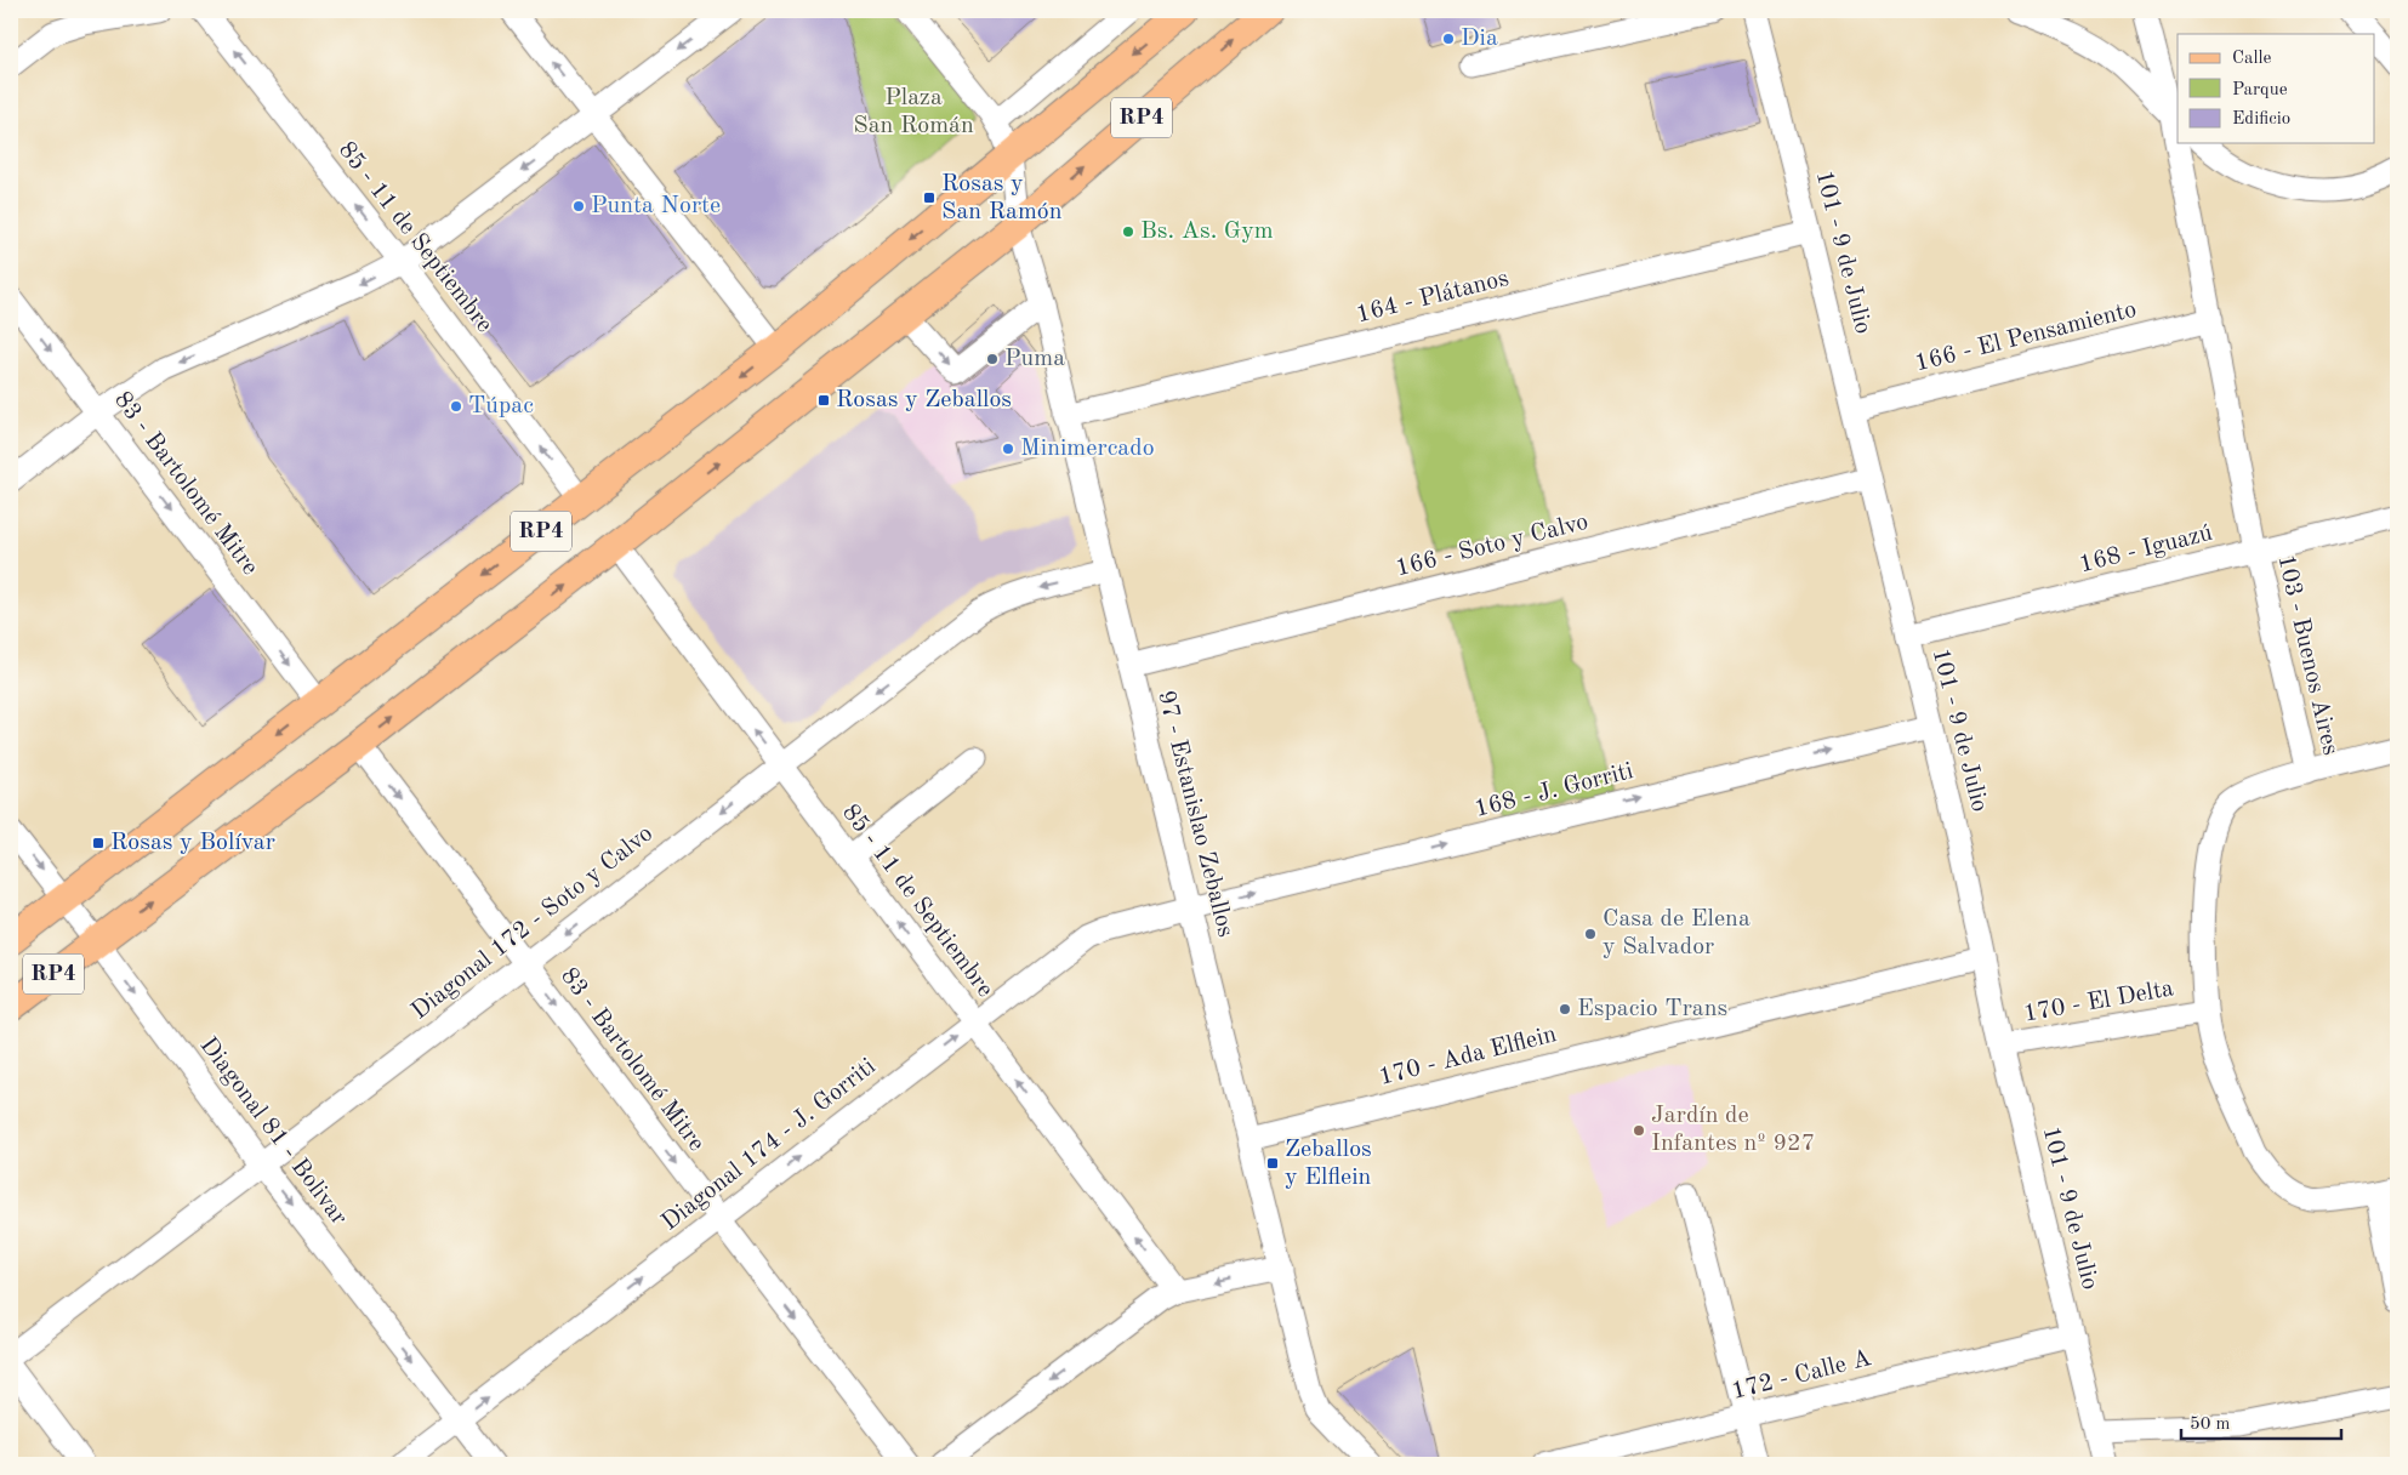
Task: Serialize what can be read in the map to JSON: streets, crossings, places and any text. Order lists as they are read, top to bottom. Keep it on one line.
{"streets":{"main road":["RP4"],"street":["85 - 11 de Septiembre","101 - 9 de Julio","164 - Plátanos","166 - El Pensamiento","83 - Bartolomé Mitre","166 - Soto y Calvo","168 - Iguazú","103 - Buenos Aires","168 - J. Gorriti","97 - Estanislao Zeballos","Diagonal 172 - Soto y Calvo","170 - El Delta","170 - Ada Elflein","Diagonal 81 - Bolivar","Diagonal 174 - J. Gorriti","172 - Calle A"]},"crossings":[["RP4","85 - 11 de Septiembre"],["RP4","83 - Bartolomé Mitre"],["RP4","97 - Estanislao Zeballos"],["RP4","Diagonal 81 - Bolivar"],["85 - 11 de Septiembre","Diagonal 172 - Soto y Calvo"],["85 - 11 de Septiembre","Diagonal 174 - J. Gorriti"],["101 - 9 de Julio","164 - Plátanos"],["101 - 9 de Julio","166 - El Pensamiento"],["101 - 9 de Julio","166 - Soto y Calvo"],["101 - 9 de Julio","168 - Iguazú"],["101 - 9 de Julio","168 - J. Gorriti"],["101 - 9 de Julio","170 - El Delta"],["101 - 9 de Julio","170 - Ada Elflein"],["101 - 9 de Julio","172 - Calle A"],["164 - Plátanos","97 - Estanislao Zeballos"],["166 - El Pensamiento","103 - Buenos Aires"],["83 - Bartolomé Mitre","Diagonal 172 - Soto y Calvo"],["83 - Bartolomé Mitre","Diagonal 174 - J. Gorriti"],["166 - Soto y Calvo","97 - Estanislao Zeballos"],["168 - Iguazú","103 - Buenos Aires"],["103 - Buenos Aires","170 - El Delta"],["168 - J. Gorriti","97 - Estanislao Zeballos"],["168 - J. Gorriti","Diagonal 174 - J. Gorriti"],["97 - Estanislao Zeballos","Diagonal 172 - Soto y Calvo"],["97 - Estanislao Zeballos","170 - Ada Elflein"],["97 - Estanislao Zeballos","Diagonal 174 - J. Gorriti"],["Diagonal 172 - Soto y Calvo","Diagonal 81 - Bolivar"],["Diagonal 81 - Bolivar","Diagonal 174 - J. Gorriti"]],"one_way":["85 - 11 de Septiembre","83 - Bartolomé Mitre","168 - J. Gorriti","Diagonal 172 - Soto y Calvo","Diagonal 81 - Bolivar","Diagonal 174 - J. Gorriti"],"parks":["Plaza San Román"],"places":{"other":["Dia","Punta Norte","Bs. As. Gym","Puma","Túpac","Minimercado","Casa de Elena y Salvador","Espacio Trans","Jardín de Infantes nº 927"],"transit":["Rosas y San Ramón","Rosas y Zeballos","Rosas y Bolívar","Zeballos y Elflein"]},"legend":["Calle","Parque","Edificio"],"scale_bar":"50 m"}
